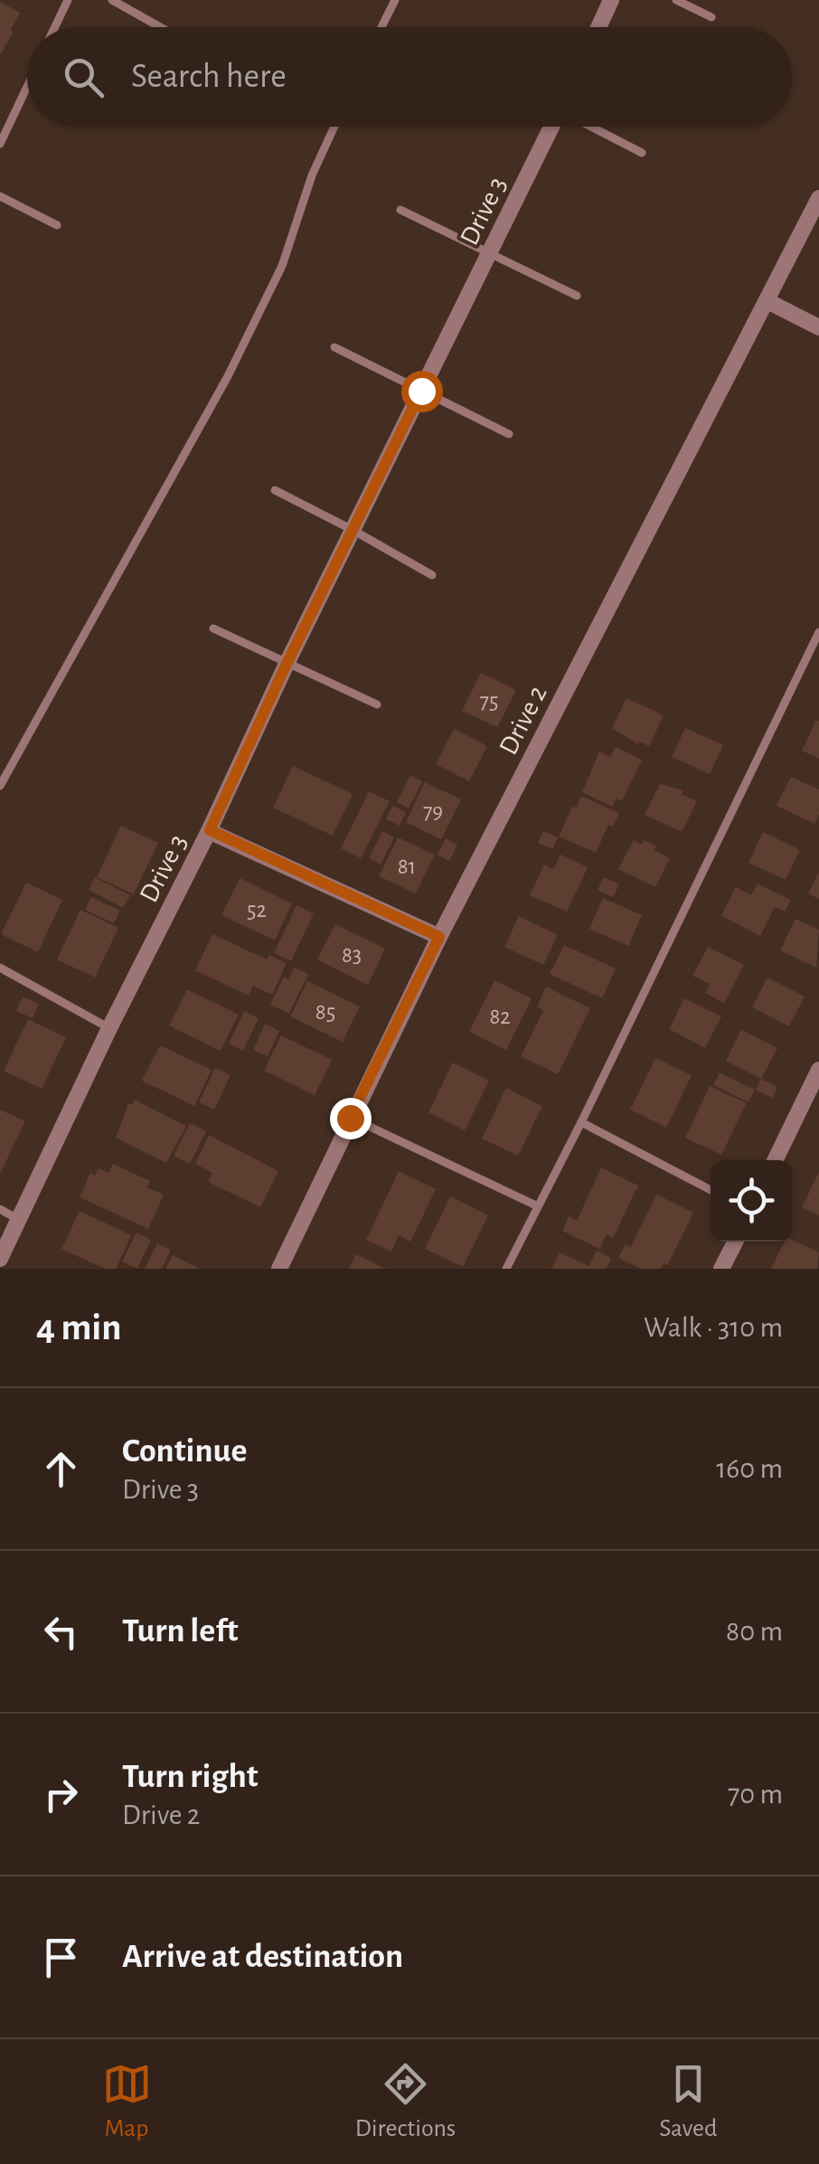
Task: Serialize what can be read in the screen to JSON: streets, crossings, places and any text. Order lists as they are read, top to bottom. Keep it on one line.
{"streets":{"street":["Drive 3","Drive 2"]},"house_numbers":["75","79","81","52","83","85","82"],"page":{"search":"Search here","heading":["4 min","Walk · 310 m"],"list":[["Continue","Drive 3","160 m"],["Turn left","80 m"],["Turn right","Drive 2","70 m"],"Arrive at destination"],"nav":["Map","Directions","Saved"]}}
